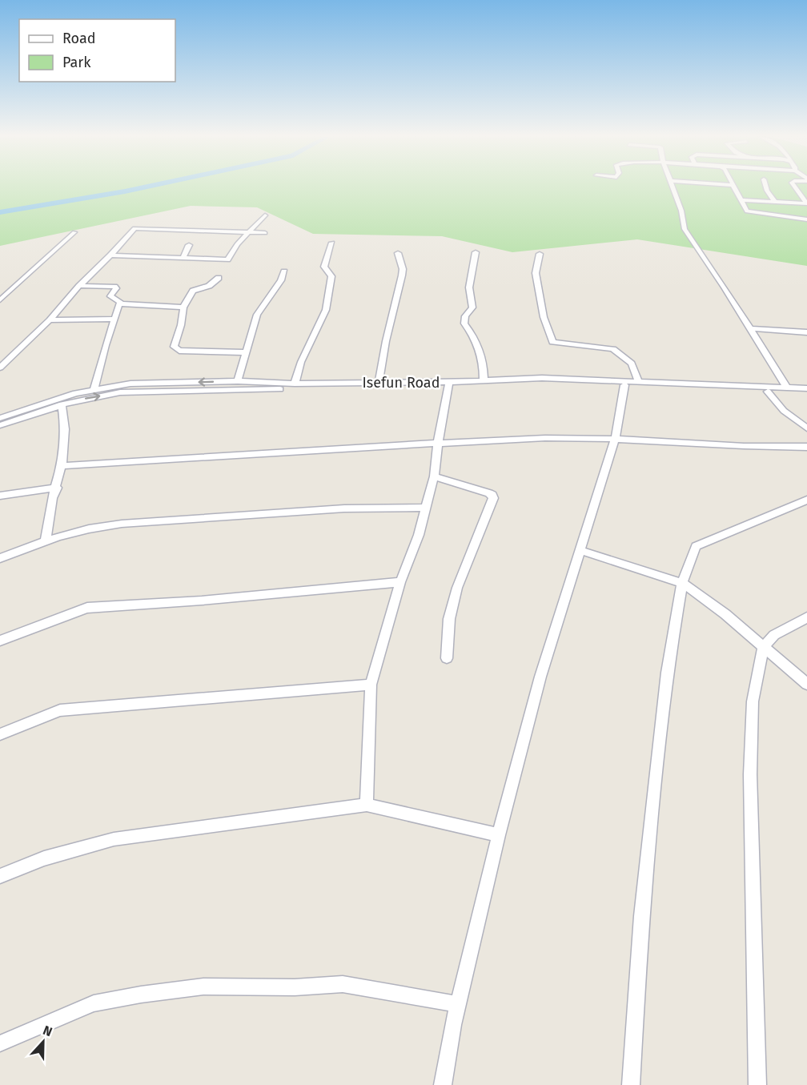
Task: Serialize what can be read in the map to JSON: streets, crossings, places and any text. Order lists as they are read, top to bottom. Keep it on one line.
{"streets":{"street":["Isefun Road"]},"legend":["Road","Park"],"north":"top"}
